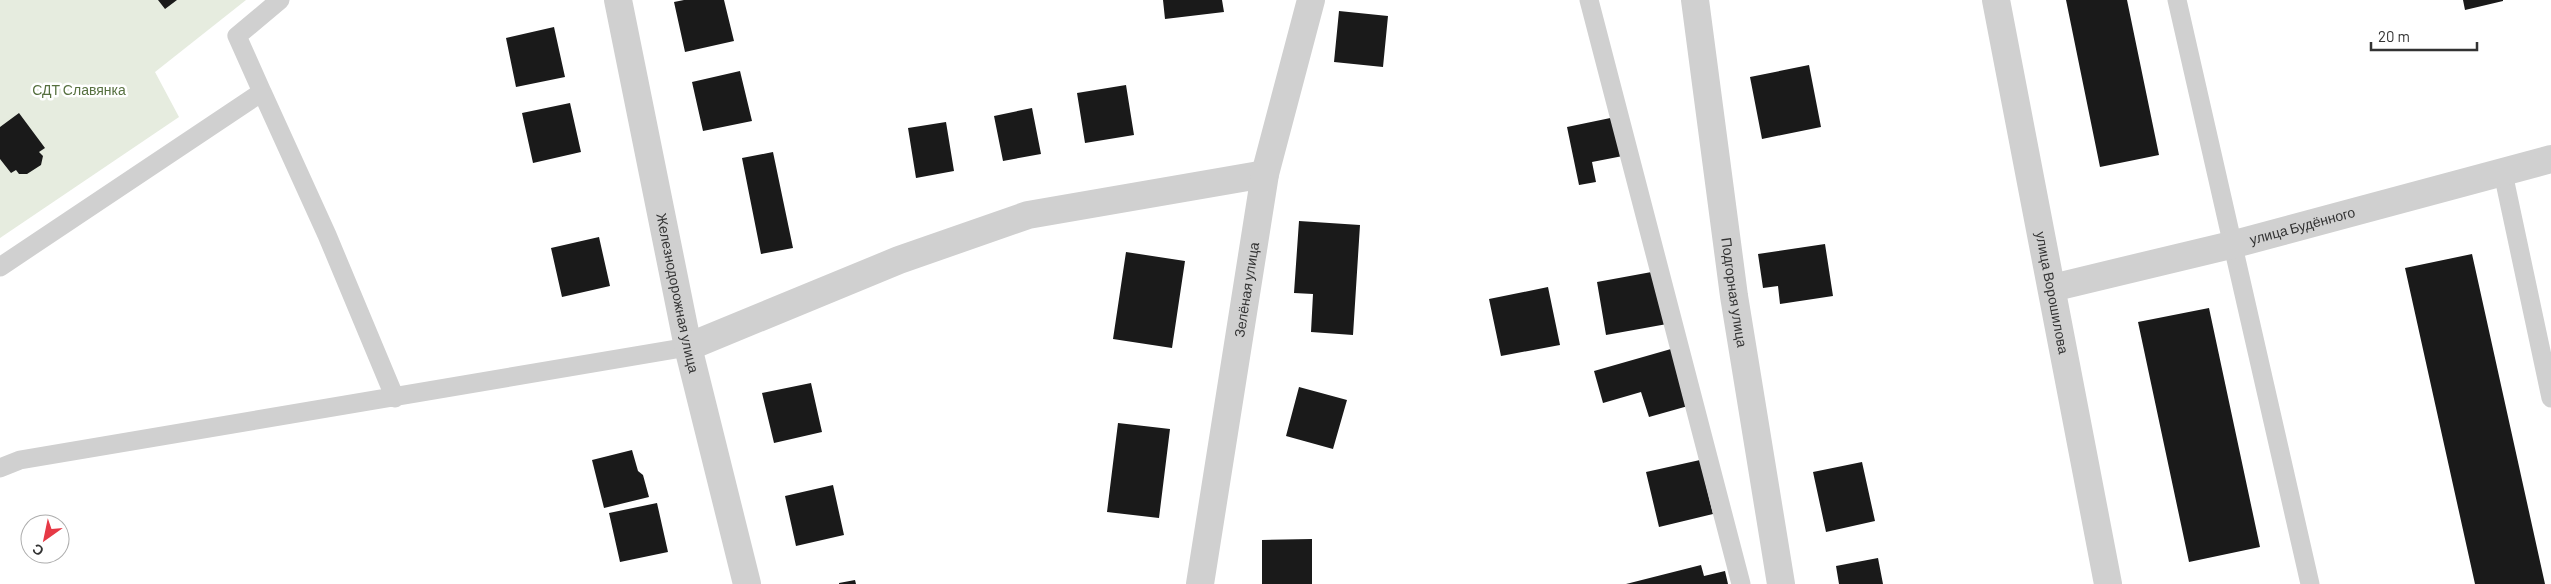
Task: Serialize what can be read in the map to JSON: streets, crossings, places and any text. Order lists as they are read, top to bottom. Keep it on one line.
{"streets":{"street":["улица Будённого","Зелёная улица","Подгорная улица","улица Ворошилова","Железнодорожная улица"]},"crossings":[["улица Будённого","улица Ворошилова"]],"parks":["СДТ Славянка"],"scale_bar":"20 m","north":"bottom left"}
